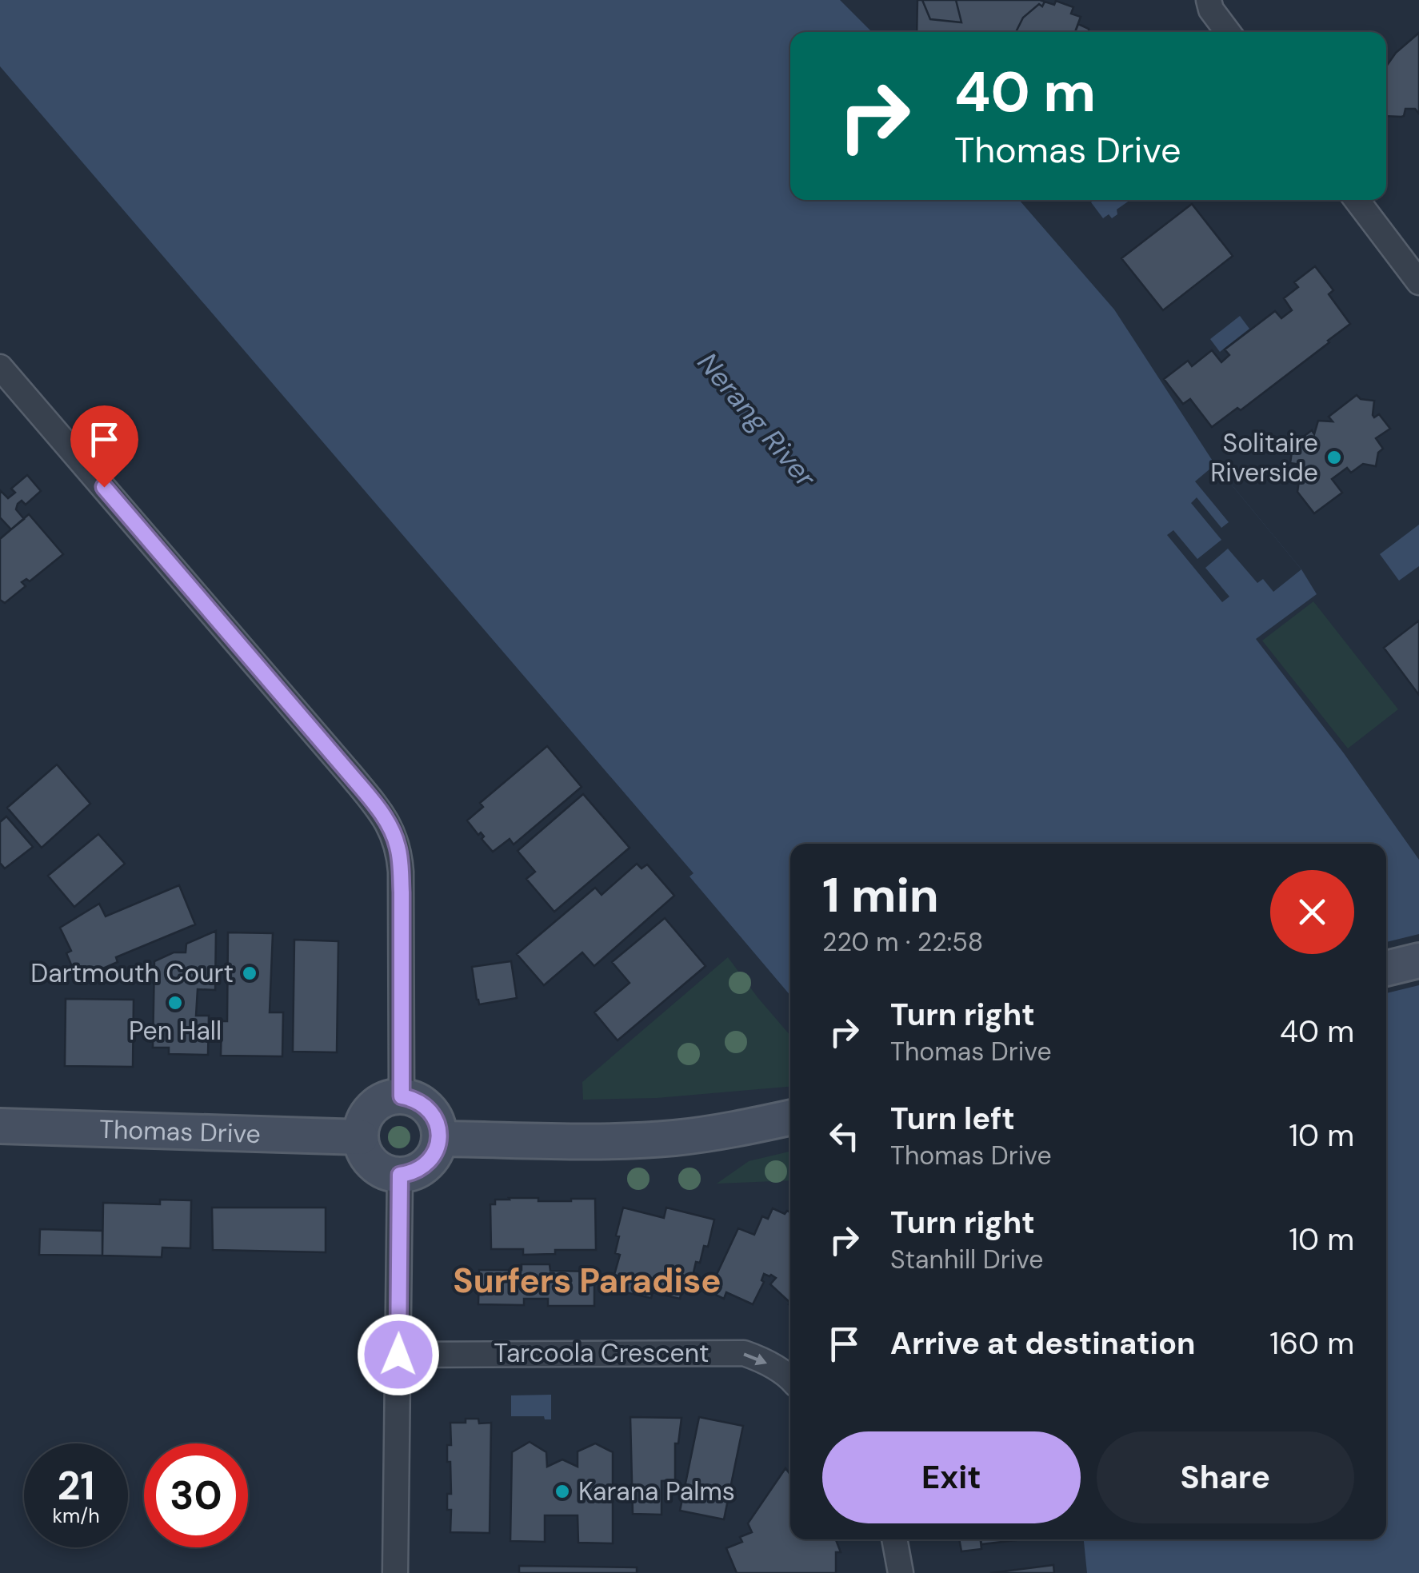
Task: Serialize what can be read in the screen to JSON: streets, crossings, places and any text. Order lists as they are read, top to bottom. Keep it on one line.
{"streets":{"main road":["Thomas Drive"],"street":["Tarcoola Crescent"]},"one_way":["Tarcoola Crescent"],"districts":["Surfers Paradise"],"water":["Nerang River"],"places":["Solitaire Riverside","Dartmouth Court","Pen Hall","Karana Palms"],"page":{"turn":["40 m","Thomas Drive"],"heading":["1 min","220 m · 22:58"],"list":[{"name":"Turn right","note":"Thomas Drive","value":"40 m"},{"name":"Turn left","note":"Thomas Drive","value":"10 m"},{"name":"Turn right","note":"Stanhill Drive","value":"10 m"},{"name":"Arrive at destination","value":"160 m"}],"buttons":["Exit","Share"],"speed":"21 km/h","limit":"30"}}
